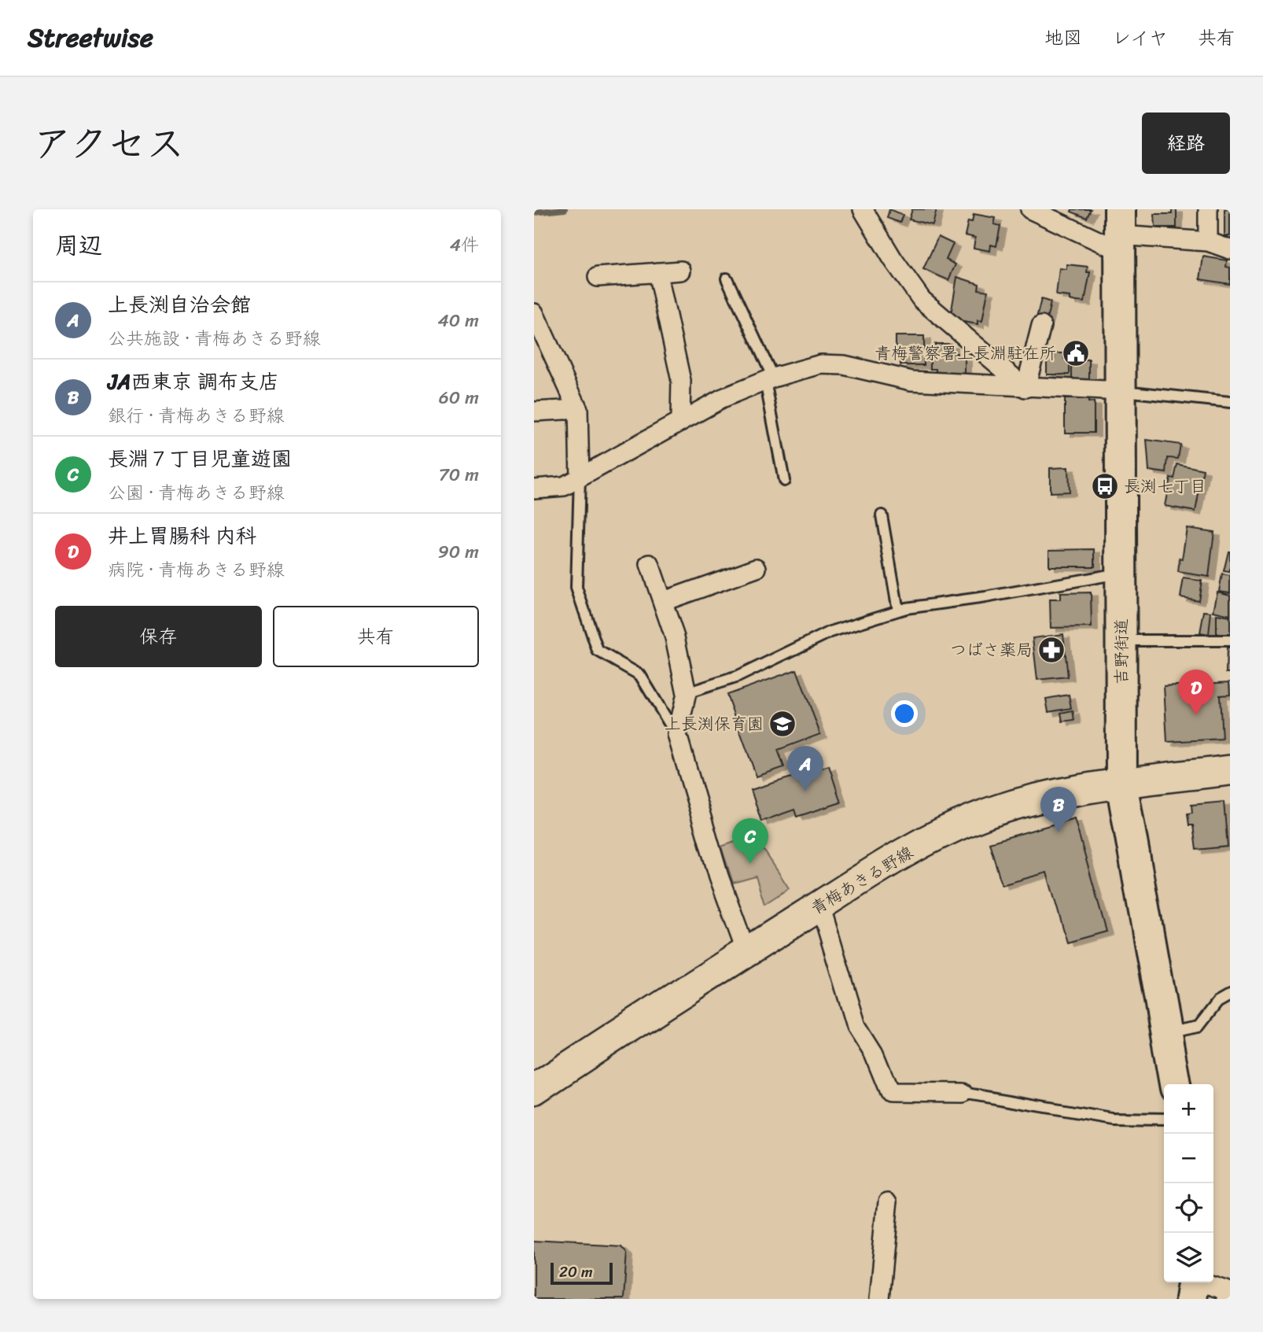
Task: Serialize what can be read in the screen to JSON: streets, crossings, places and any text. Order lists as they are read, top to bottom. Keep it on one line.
{"streets":{"highway":["吉野街道"],"main road":["青梅あきる野線"]},"crossings":[["吉野街道","青梅あきる野線"]],"places":{"public building":["青梅警察署上長淵駐在所"],"bus stop":["長渕七丁目"],"pharmacy":["つばさ薬局"],"school or university":["上長渕保育園"]},"scale_bar":"20 m","page":{"header":"Streetwise","nav":["地図","レイヤ","共有"],"title":"アクセス","buttons":["経路",["保存","共有"]],"heading":["周辺","4件"],"list":[{"mark":"A","name":"上長渕自治会館","note":"公共施設 · 青梅あきる野線","value":"40 m"},{"mark":"B","name":"JA西東京 調布支店","note":"銀行 · 青梅あきる野線","value":"60 m"},{"mark":"C","name":"長淵７丁目児童遊園","note":"公園 · 青梅あきる野線","value":"70 m"},{"mark":"D","name":"井上胃腸科 内科","note":"病院 · 青梅あきる野線","value":"90 m"}],"pins":["D","A","B","C"],"map_buttons":["+","−"],"scale":"20 m"}}
